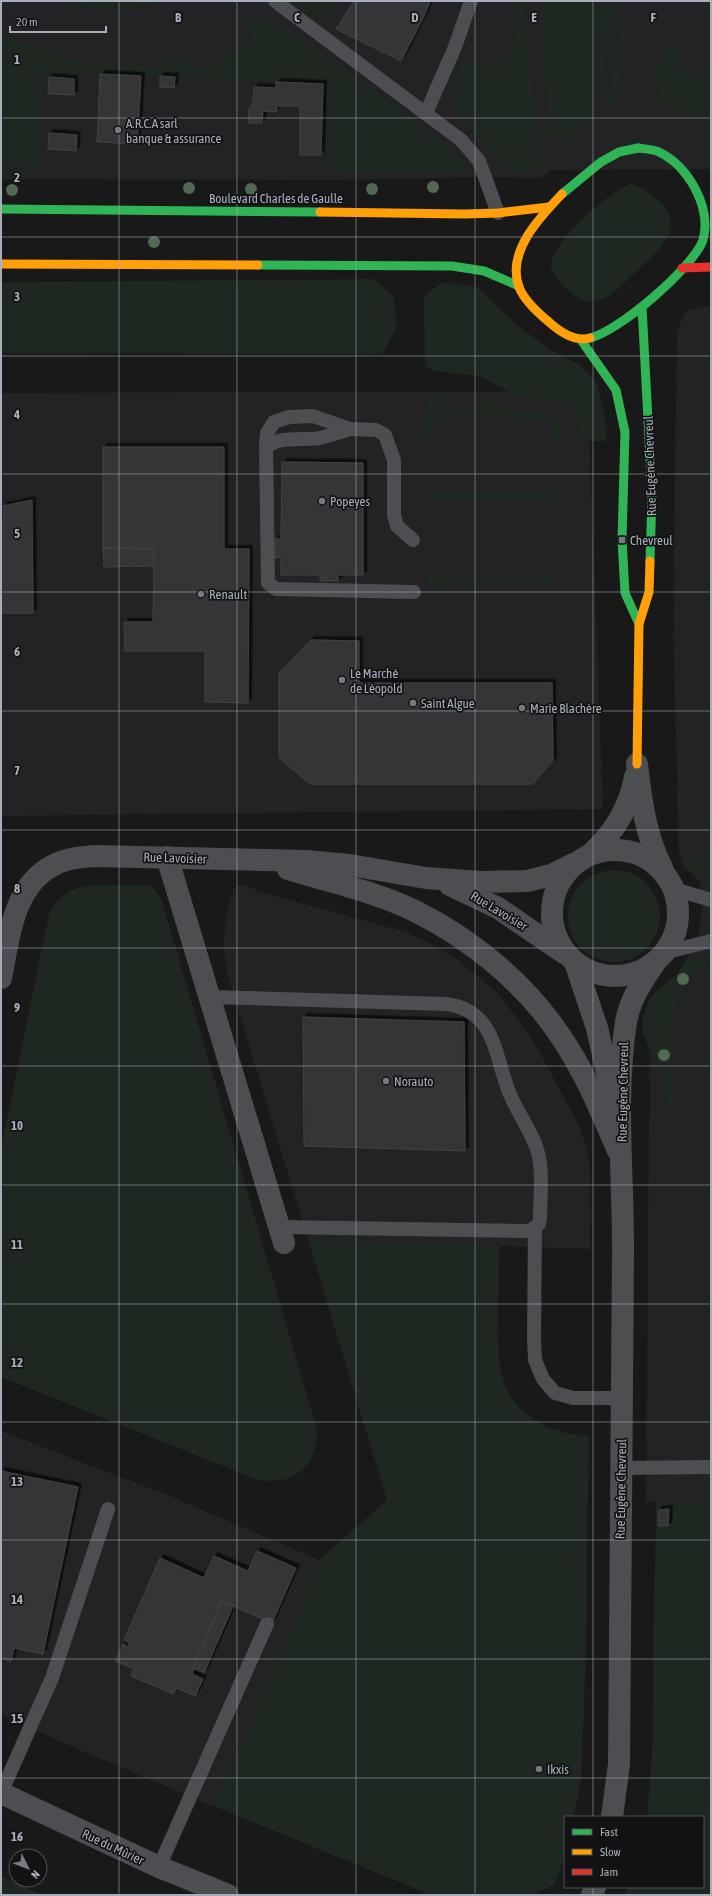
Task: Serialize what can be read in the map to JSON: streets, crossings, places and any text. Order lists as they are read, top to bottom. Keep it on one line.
{"streets":{"main road":["Boulevard Charles de Gaulle","Rue Eugène Chevreul"],"street":["Rue Lavoisier","Rue du Mûrier"]},"crossings":[["Rue Eugène Chevreul","Rue Lavoisier"]],"places":{"other":["A.R.C.A sarl banque & assurance","Popeyes","Renault","Le Marché de Léopold","Saint Algue","Marie Blachère","Norauto","Ikxis"],"transit":["Chevreul"]},"legend":["Fast","Slow","Jam"],"scale_bar":"20 m","north":"bottom right","grid":{"columns":["B","C","D","E","F"],"rows":["1","2","3","4","5","6","7","8","9","10","11","12","13","14","15","16"]}}
